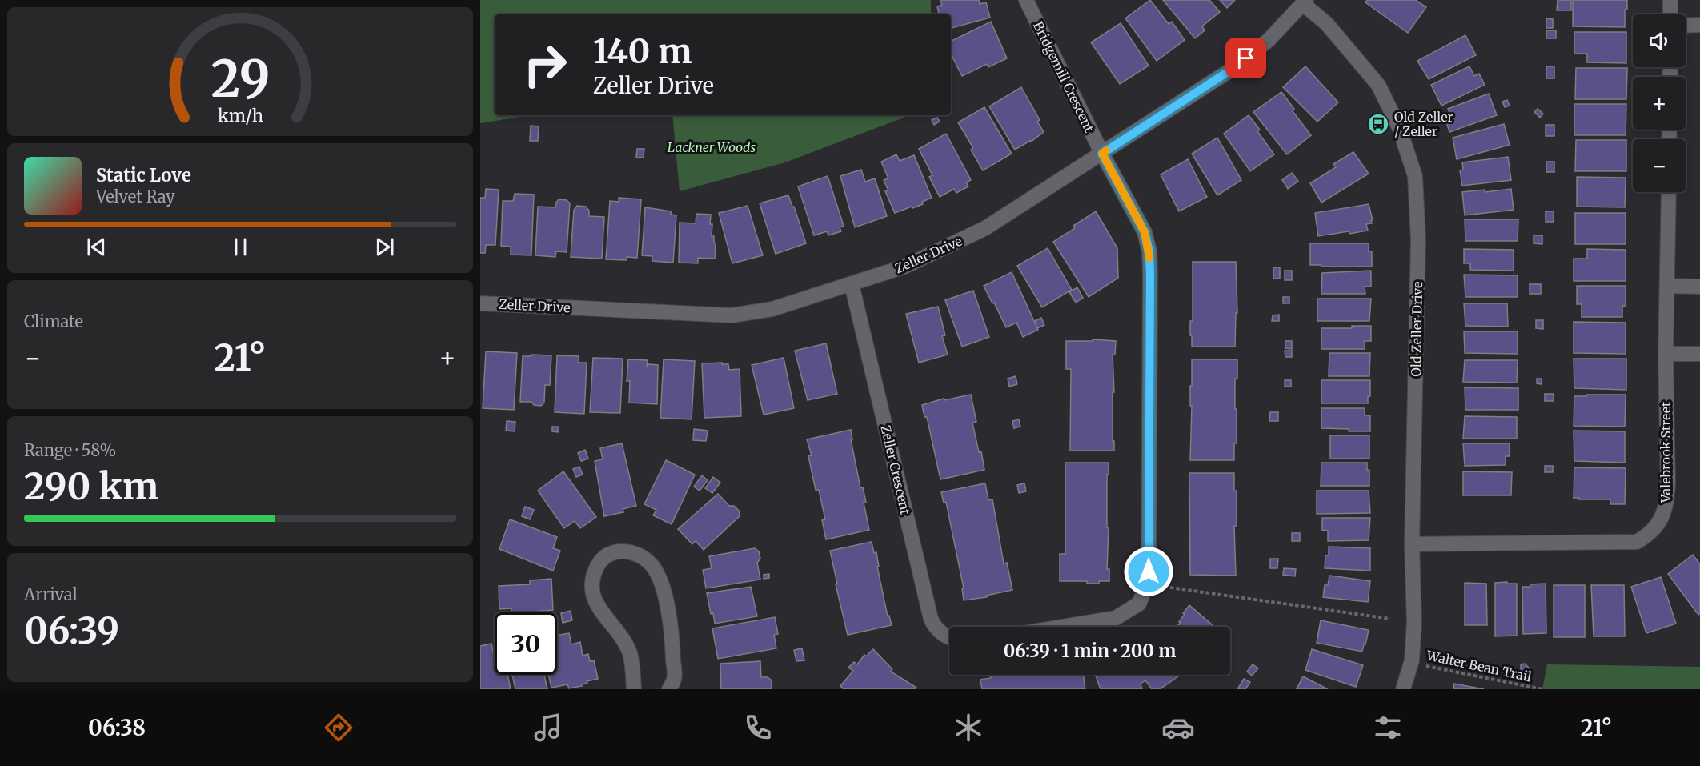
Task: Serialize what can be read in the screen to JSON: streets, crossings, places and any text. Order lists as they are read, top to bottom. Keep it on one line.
{"streets":{"street":["Bridgemill Crescent","Zeller Drive","Old Zeller Drive","Valebrook Street","Zeller Crescent"],"path":["Walter Bean Trail"]},"crossings":[["Bridgemill Crescent","Zeller Drive"],["Zeller Drive","Old Zeller Drive"],["Zeller Drive","Zeller Crescent"],["Old Zeller Drive","Valebrook Street"],["Old Zeller Drive","Walter Bean Trail"]],"parks":["Lackner Woods"],"places":{"bus stop":["Old Zeller / Zeller"]},"page":{"map_buttons":["+","−"],"turn":["140 m","Zeller Drive"],"song":["Static Love","Velvet Ray"],"tile":["Climate",["Range · 58%","290 km"],["Arrival","06:39"]],"heat":["−","21°","+"],"limit":"30","trip":"06:39 · 1 min · 200 m","tabs":["06:38","21°"],"gauge":["29","km/h"]}}
